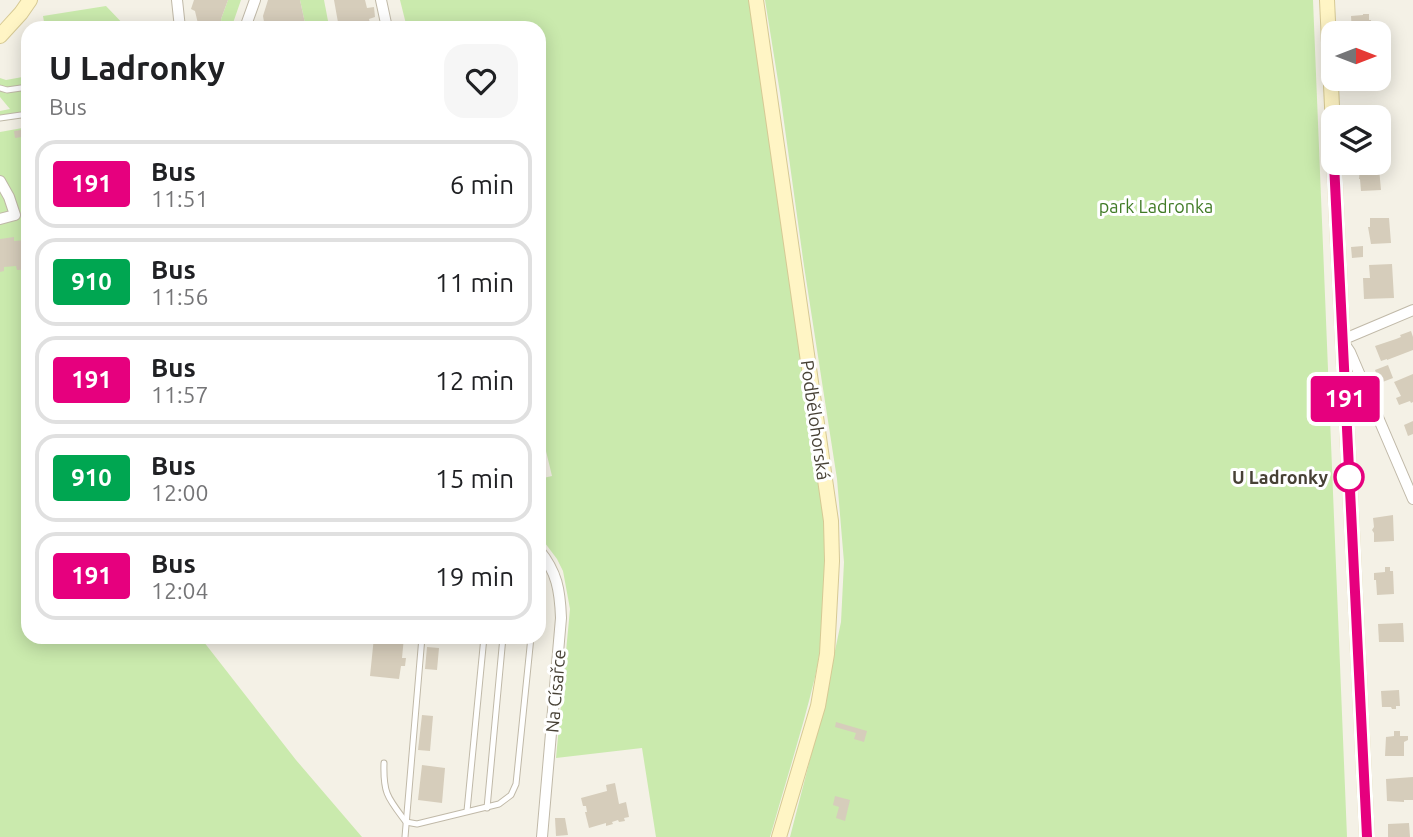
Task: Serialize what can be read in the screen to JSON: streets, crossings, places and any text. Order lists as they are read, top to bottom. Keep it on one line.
{"streets":{"street":["Podbělohorská","Na Císařce"]},"parks":["park Ladronka"],"places":["U Ladronky"],"lines":["bus line 191"],"north":"right","page":{"on_map":"191","heading":["U Ladronky","Bus"],"list":[{"mark":"191","name":"Bus","note":"11:51","value":"6 min"},{"mark":"910","name":"Bus","note":"11:56","value":"11 min"},{"mark":"191","name":"Bus","note":"11:57","value":"12 min"},{"mark":"910","name":"Bus","note":"12:00","value":"15 min"},{"mark":"191","name":"Bus","note":"12:04","value":"19 min"}]}}
